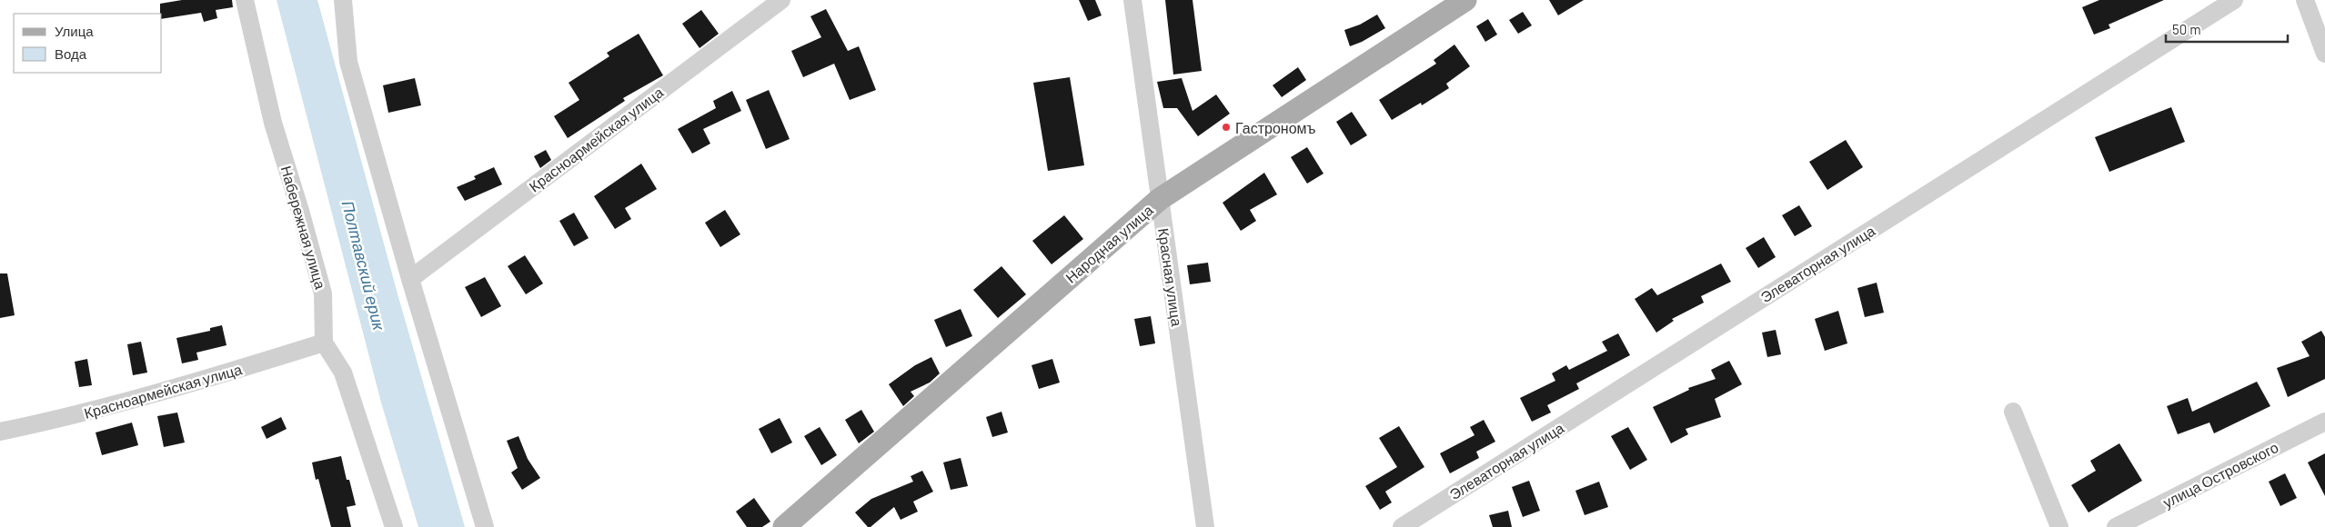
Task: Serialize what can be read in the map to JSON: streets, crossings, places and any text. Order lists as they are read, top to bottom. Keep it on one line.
{"streets":{"main road":["Народная улица"],"street":["Красноармейская улица","Набережная улица","Элеваторная улица","Красная улица","улица Островского"]},"crossings":[["Красноармейская улица","Набережная улица"],["Народная улица","Красная улица"]],"water":["Полтавский ерик"],"places":["Гастрономъ"],"legend":["Улица","Вода"],"scale_bar":"50 m"}
